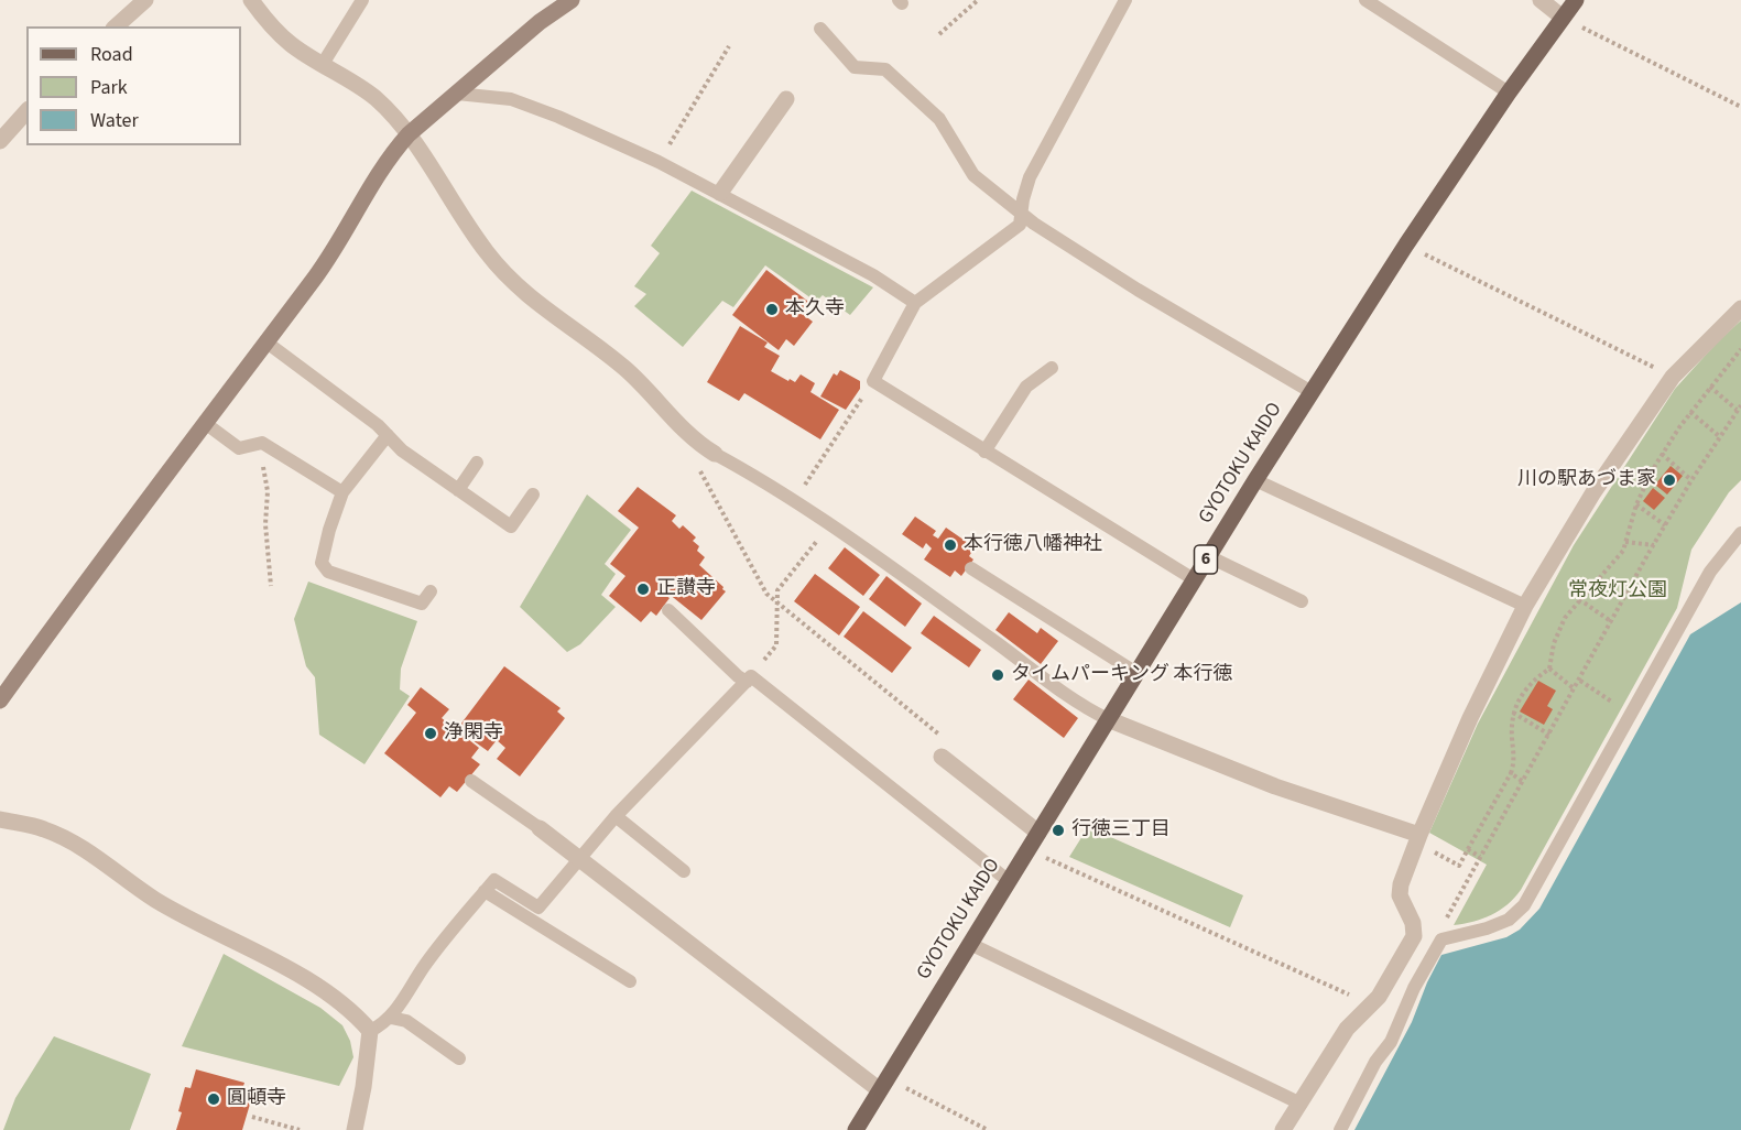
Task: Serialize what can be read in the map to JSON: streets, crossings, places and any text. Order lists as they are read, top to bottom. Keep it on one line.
{"streets":{"main road":["GYOTOKU KAIDO","6"]},"parks":["常夜灯公園"],"places":["本久寺","川の駅あづま家","本行徳八幡神社","正讃寺","タイムパーキング 本行徳","浄閑寺","行徳三丁目","圓頓寺"],"legend":["Road","Park","Water"]}
